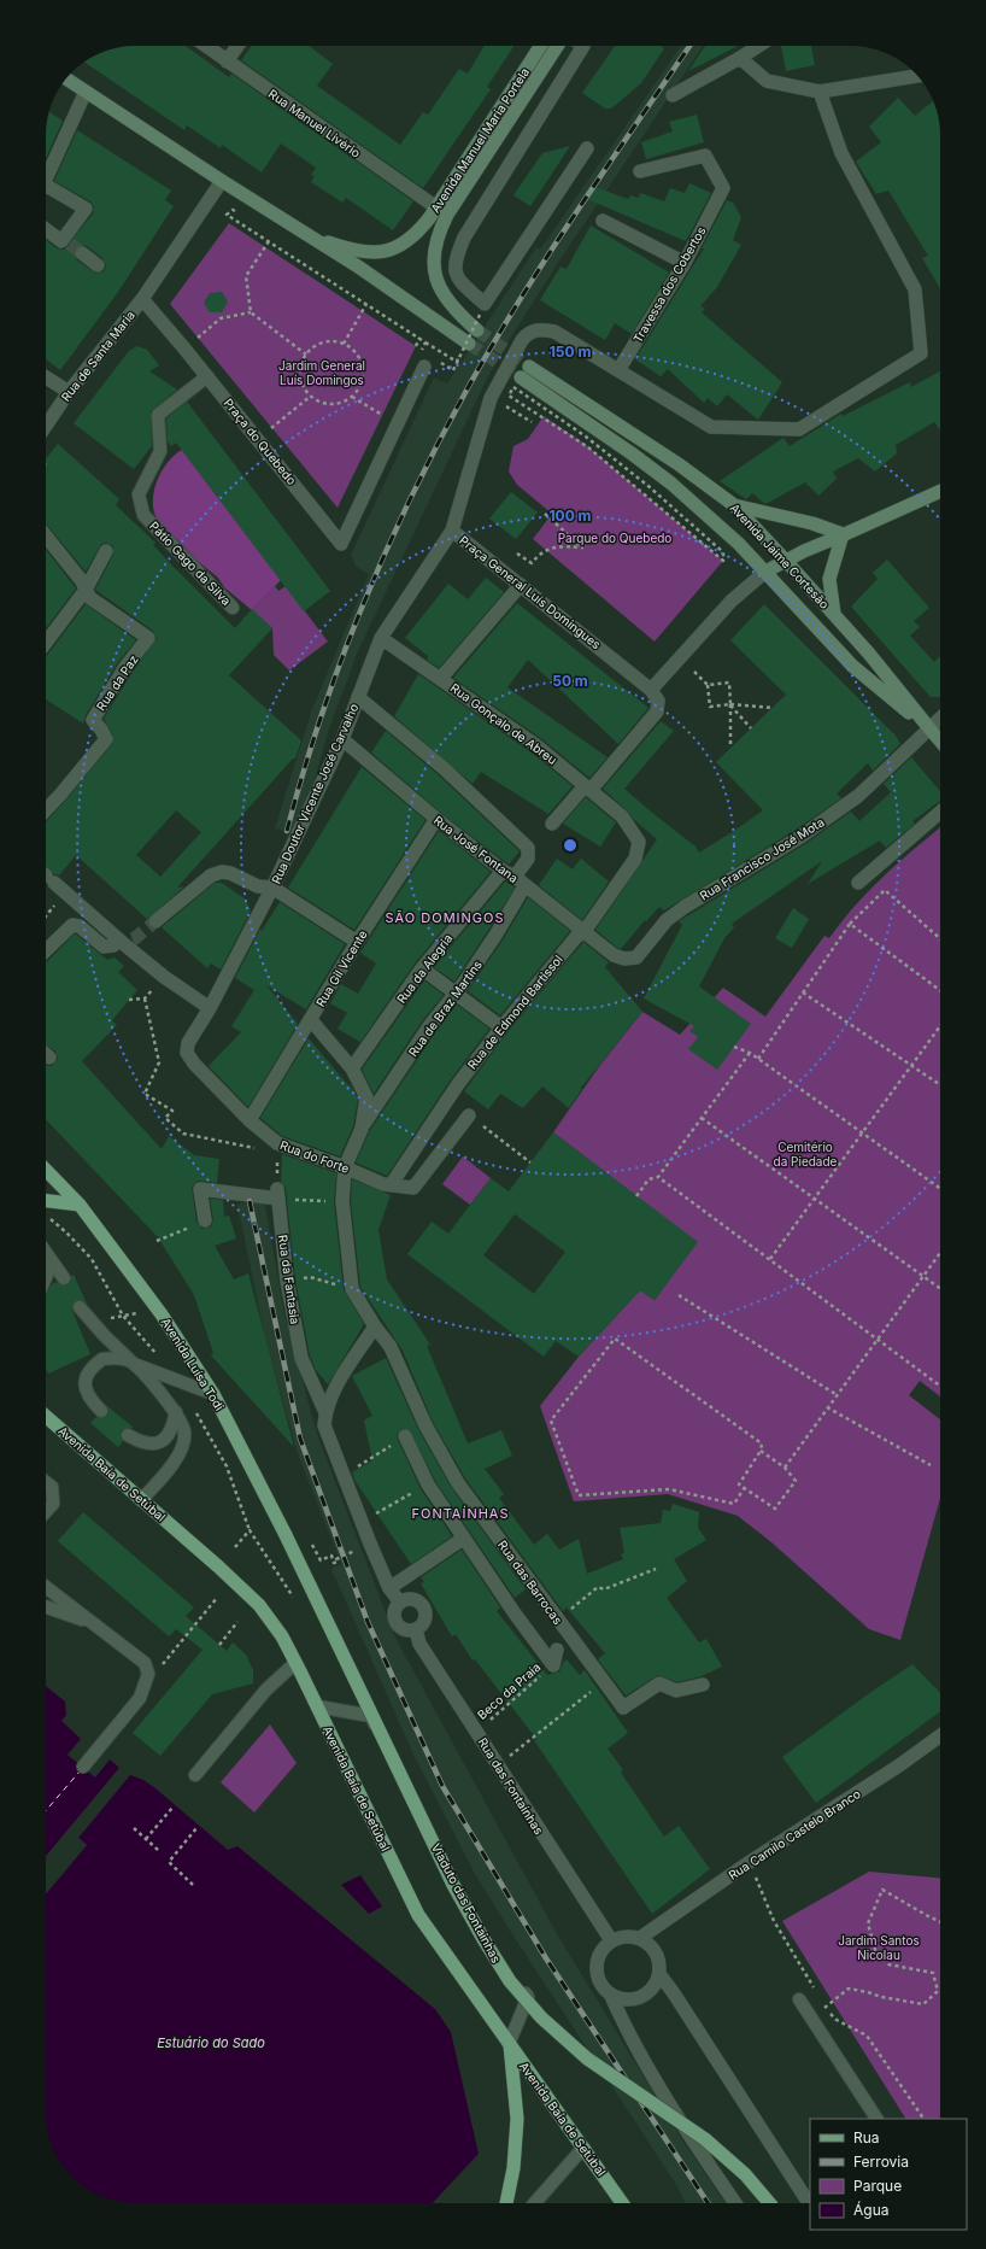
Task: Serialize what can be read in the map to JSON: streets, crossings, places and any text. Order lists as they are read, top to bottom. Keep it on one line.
{"streets":{"main road":["Avenida Manuel Maria Portela","Avenida Jaime Cortesão","Avenida Luísa Todi","Avenida Baía de Setúbal","Viaduto das Fontainhas"],"street":["Rua Manuel Livério","Travessa dos Cobertos","Rua de Santa Maria","Praça do Quebedo","Praça General Luís Domingues","Rua da Paz","Rua Gonçalo de Abreu","Rua Doutor Vicente José Carvalho","Rua José Fontana","Rua Francisco José Mota","Rua Gil Vicente","Rua da Alegria","Rua de Braz Martins","Rua de Edmond Bartissol","Rua do Forte","Rua da Fantasia","Rua das Barrocas","Rua das Fontaínhas","Rua Camilo Castelo Branco"],"lane":["Pátio Gago da Silva"],"path":["Beco da Praia"]},"crossings":[["Rua Manuel Livério","Avenida Manuel Maria Portela"],["Travessa dos Cobertos","Praça General Luís Domingues"],["Rua de Santa Maria","Praça do Quebedo"],["Praça do Quebedo","Pátio Gago da Silva"],["Avenida Jaime Cortesão","Rua Francisco José Mota"],["Praça General Luís Domingues","Rua Doutor Vicente José Carvalho"],["Rua Gonçalo de Abreu","Rua Doutor Vicente José Carvalho"],["Rua Gonçalo de Abreu","Rua de Edmond Bartissol"],["Rua Doutor Vicente José Carvalho","Rua José Fontana"],["Rua Doutor Vicente José Carvalho","Rua de Braz Martins"],["Rua Doutor Vicente José Carvalho","Rua do Forte"],["Rua José Fontana","Rua Francisco José Mota"],["Rua José Fontana","Rua Gil Vicente"],["Rua José Fontana","Rua da Alegria"],["Rua José Fontana","Rua de Braz Martins"],["Rua José Fontana","Rua de Edmond Bartissol"],["Rua Gil Vicente","Rua do Forte"],["Rua de Edmond Bartissol","Rua do Forte"],["Avenida Luísa Todi","Viaduto das Fontainhas"],["Beco da Praia","Rua das Fontaínhas"],["Rua das Fontaínhas","Rua Camilo Castelo Branco"]],"districts":["SÃO DOMINGOS","FONTAÍNHAS"],"water":["Estuário do Sado"],"parks":["Jardim General Luís Domingos","Parque do Quebedo","Cemitério da Piedade","Jardim Santos Nicolau"],"legend":["Rua","Ferrovia","Parque","Água"],"rings":["150 m","100 m","50 m"]}
